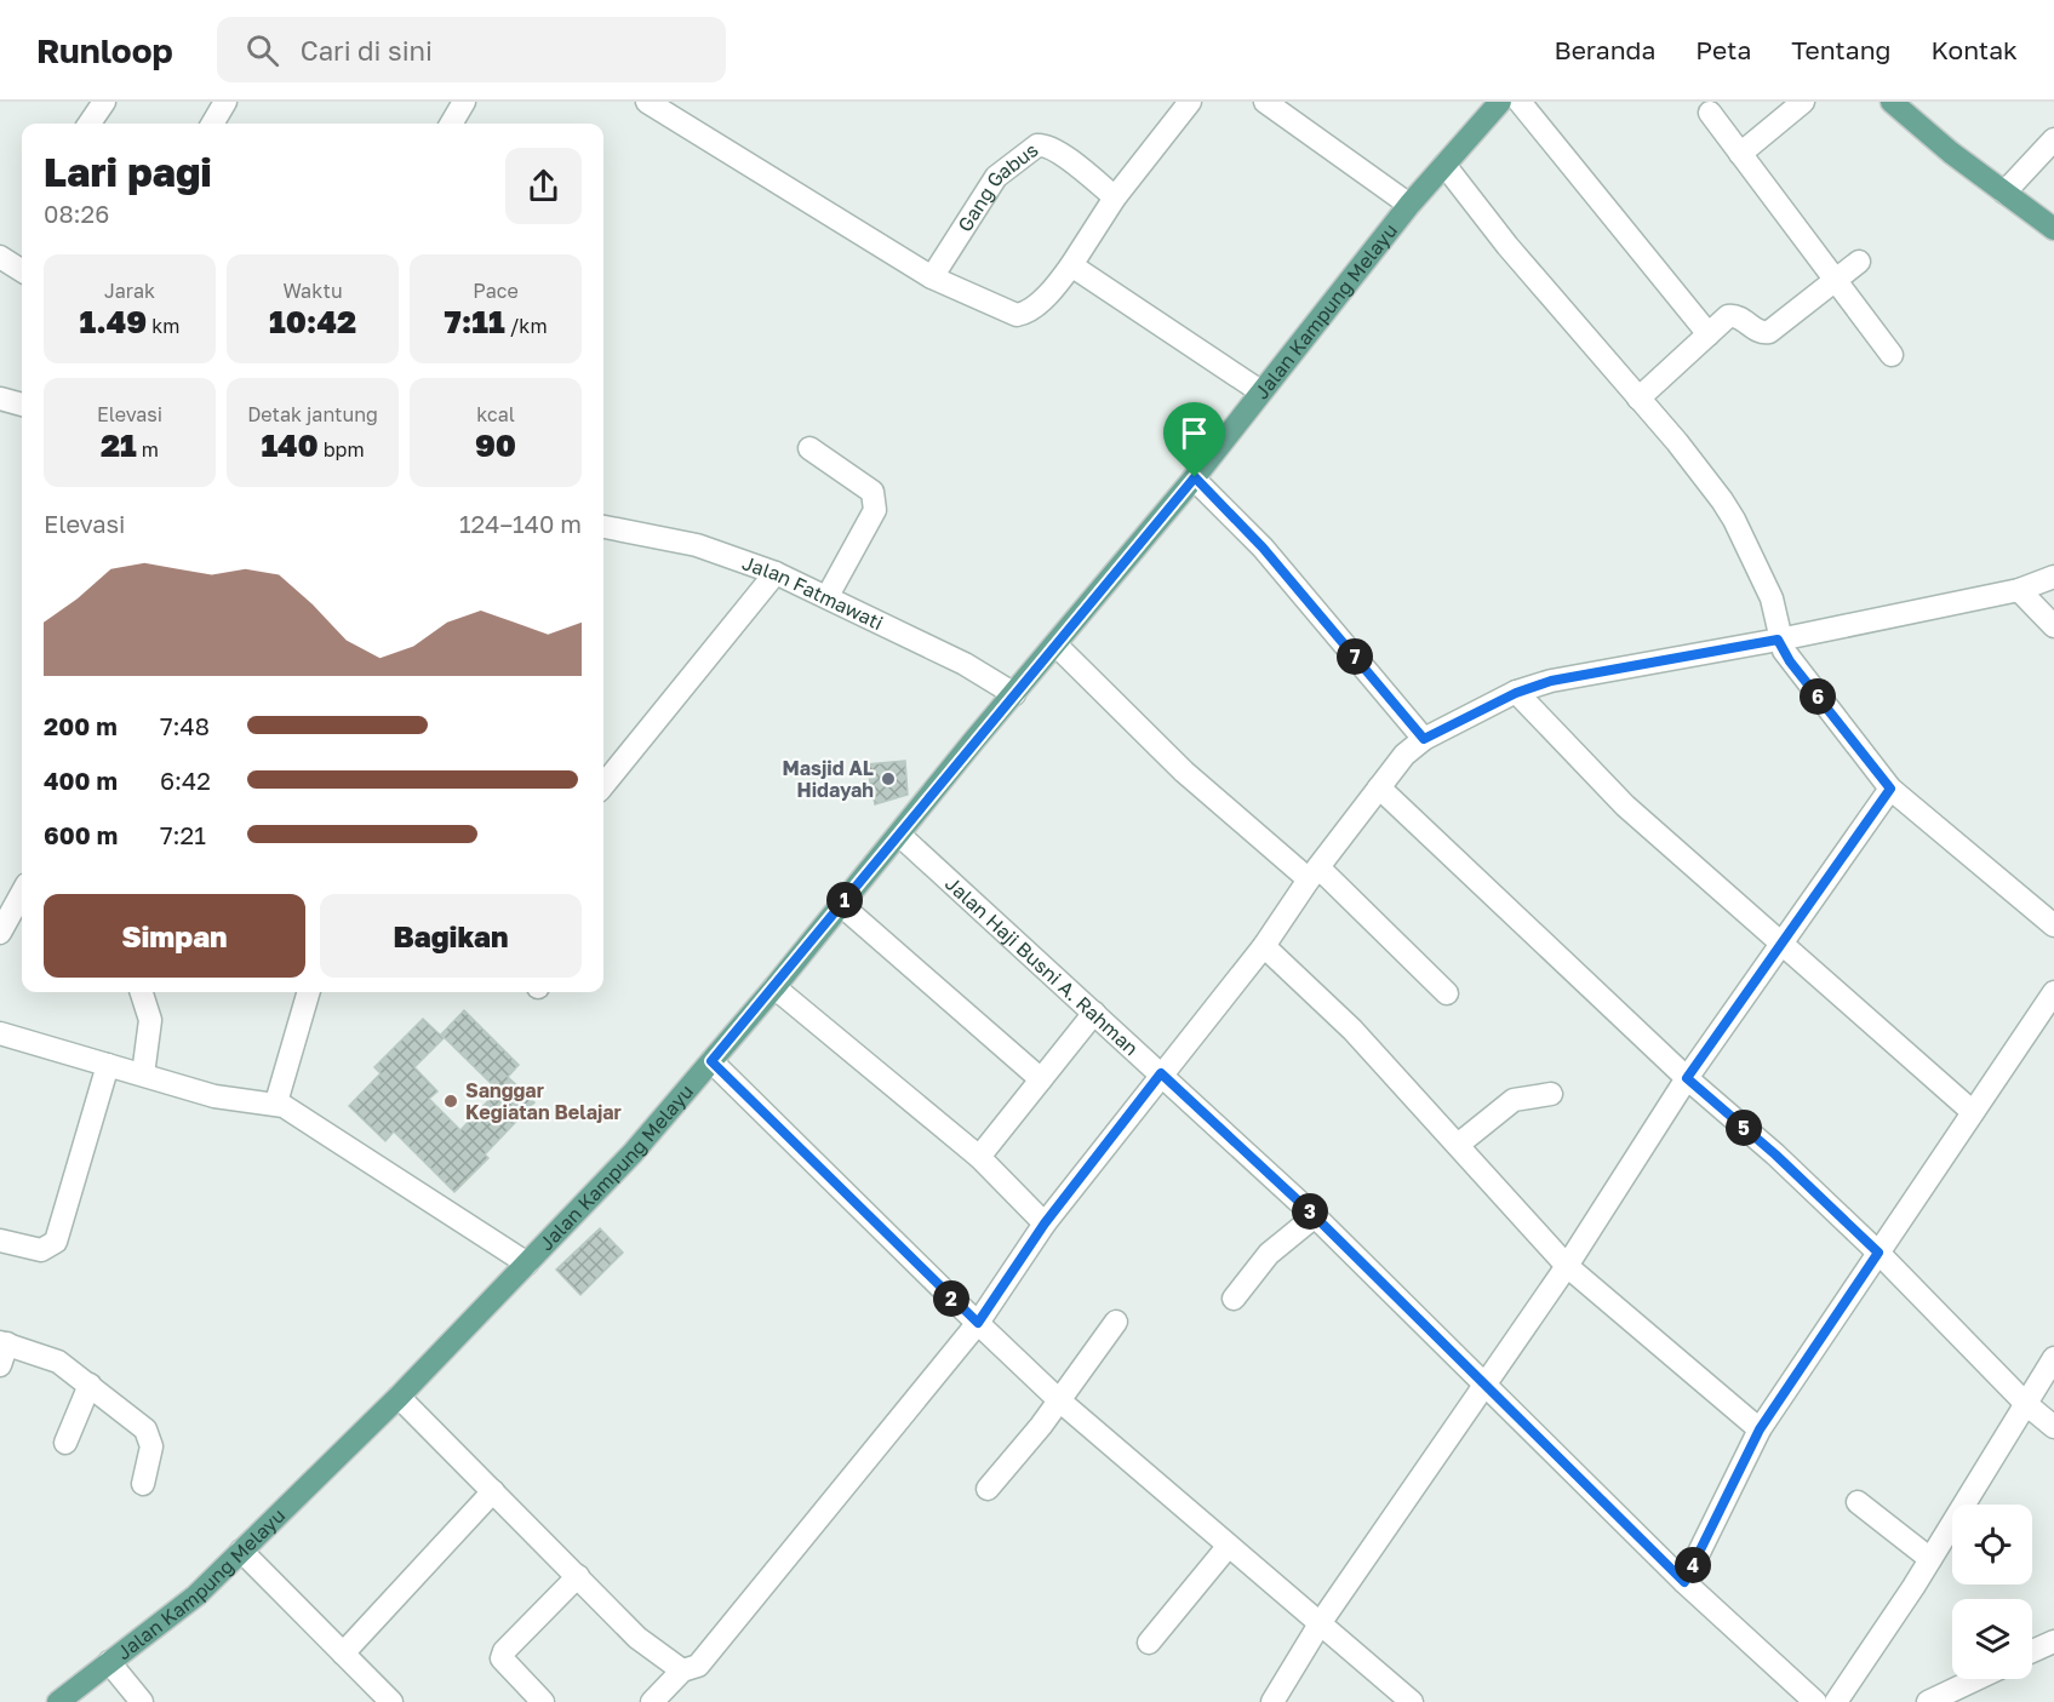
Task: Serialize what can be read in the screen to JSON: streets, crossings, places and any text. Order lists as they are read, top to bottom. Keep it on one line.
{"streets":{"main road":["Jalan Kampung Melayu"],"street":["Gang Gabus","Jalan Fatmawati","Jalan Haji Busni A. Rahman"]},"crossings":[["Jalan Kampung Melayu","Jalan Fatmawati"],["Jalan Kampung Melayu","Jalan Haji Busni A. Rahman"]],"places":["Masjid AL Hidayah","Sanggar Kegiatan Belajar"],"page":{"header":"Runloop","search":"Cari di sini","nav":["Beranda","Peta","Tentang","Kontak"],"heading":["Lari pagi","08:26"],"stats":[["Jarak","1.49 km"],["Waktu","10:42"],["Pace","7:11 /km"],["Elevasi","21 m"],["Detak jantung","140 bpm"],["kcal","90"]],"chart":["Elevasi","124–140 m"],"pins":["7","6","1","5","3","2","4"],"list":[{"name":"200 m","note":"7:48"},{"name":"400 m","note":"6:42"},{"name":"600 m","note":"7:21"}],"buttons":["Simpan","Bagikan"]}}
